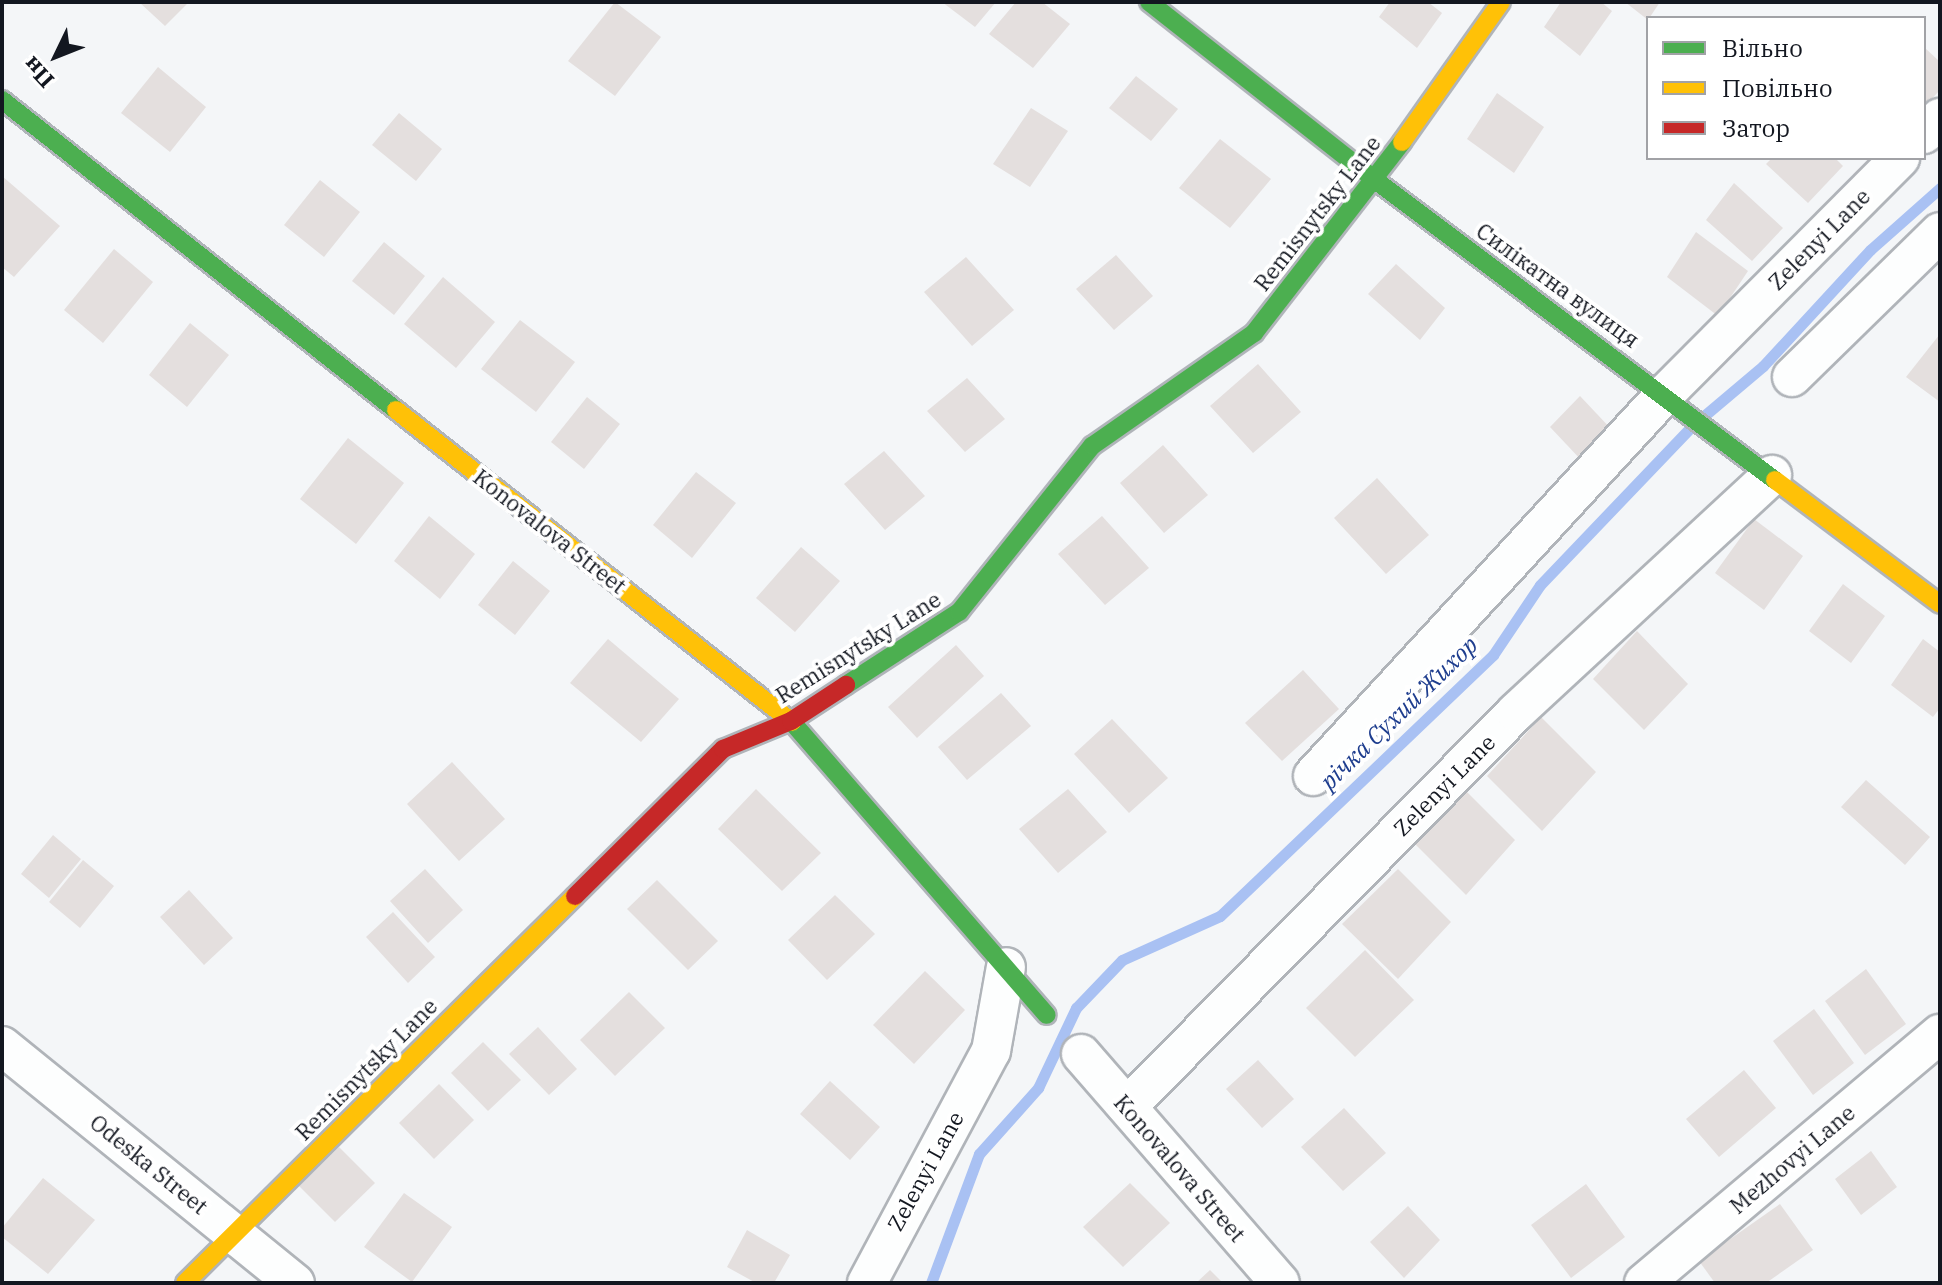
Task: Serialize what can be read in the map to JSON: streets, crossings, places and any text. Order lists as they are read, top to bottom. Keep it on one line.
{"streets":{"street":["Remisnytsky Lane","Zelenyi Lane","Силікатна вулиця","Konovalova Street","Mezhovyi Lane","Odeska Street"]},"crossings":[["Remisnytsky Lane","Силікатна вулиця"],["Remisnytsky Lane","Konovalova Street"],["Remisnytsky Lane","Odeska Street"],["Zelenyi Lane","Силікатна вулиця"],["Zelenyi Lane","Konovalova Street"]],"water":["річка Сухий Жихор"],"legend":["Вільно","Повільно","Затор"],"north":"bottom left"}
